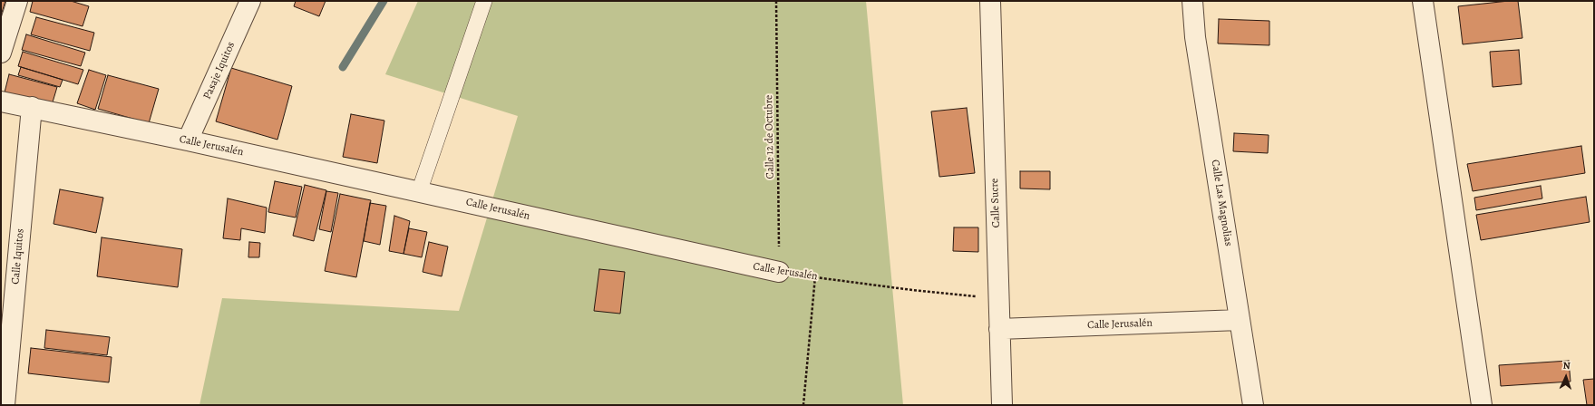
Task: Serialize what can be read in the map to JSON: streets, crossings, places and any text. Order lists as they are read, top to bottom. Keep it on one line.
{"streets":{"street":["Pasaje Iquitos","Calle Jerusalén","Calle Sucre","Calle Las Magnolias","Calle Iquitos"],"path":["Calle 12 de Octubre"]},"crossings":[["Pasaje Iquitos","Calle Jerusalén"],["Calle 12 de Octubre","Calle Jerusalén"],["Calle Jerusalén","Calle Sucre"],["Calle Jerusalén","Calle Las Magnolias"],["Calle Jerusalén","Calle Iquitos"]],"north":"top"}
